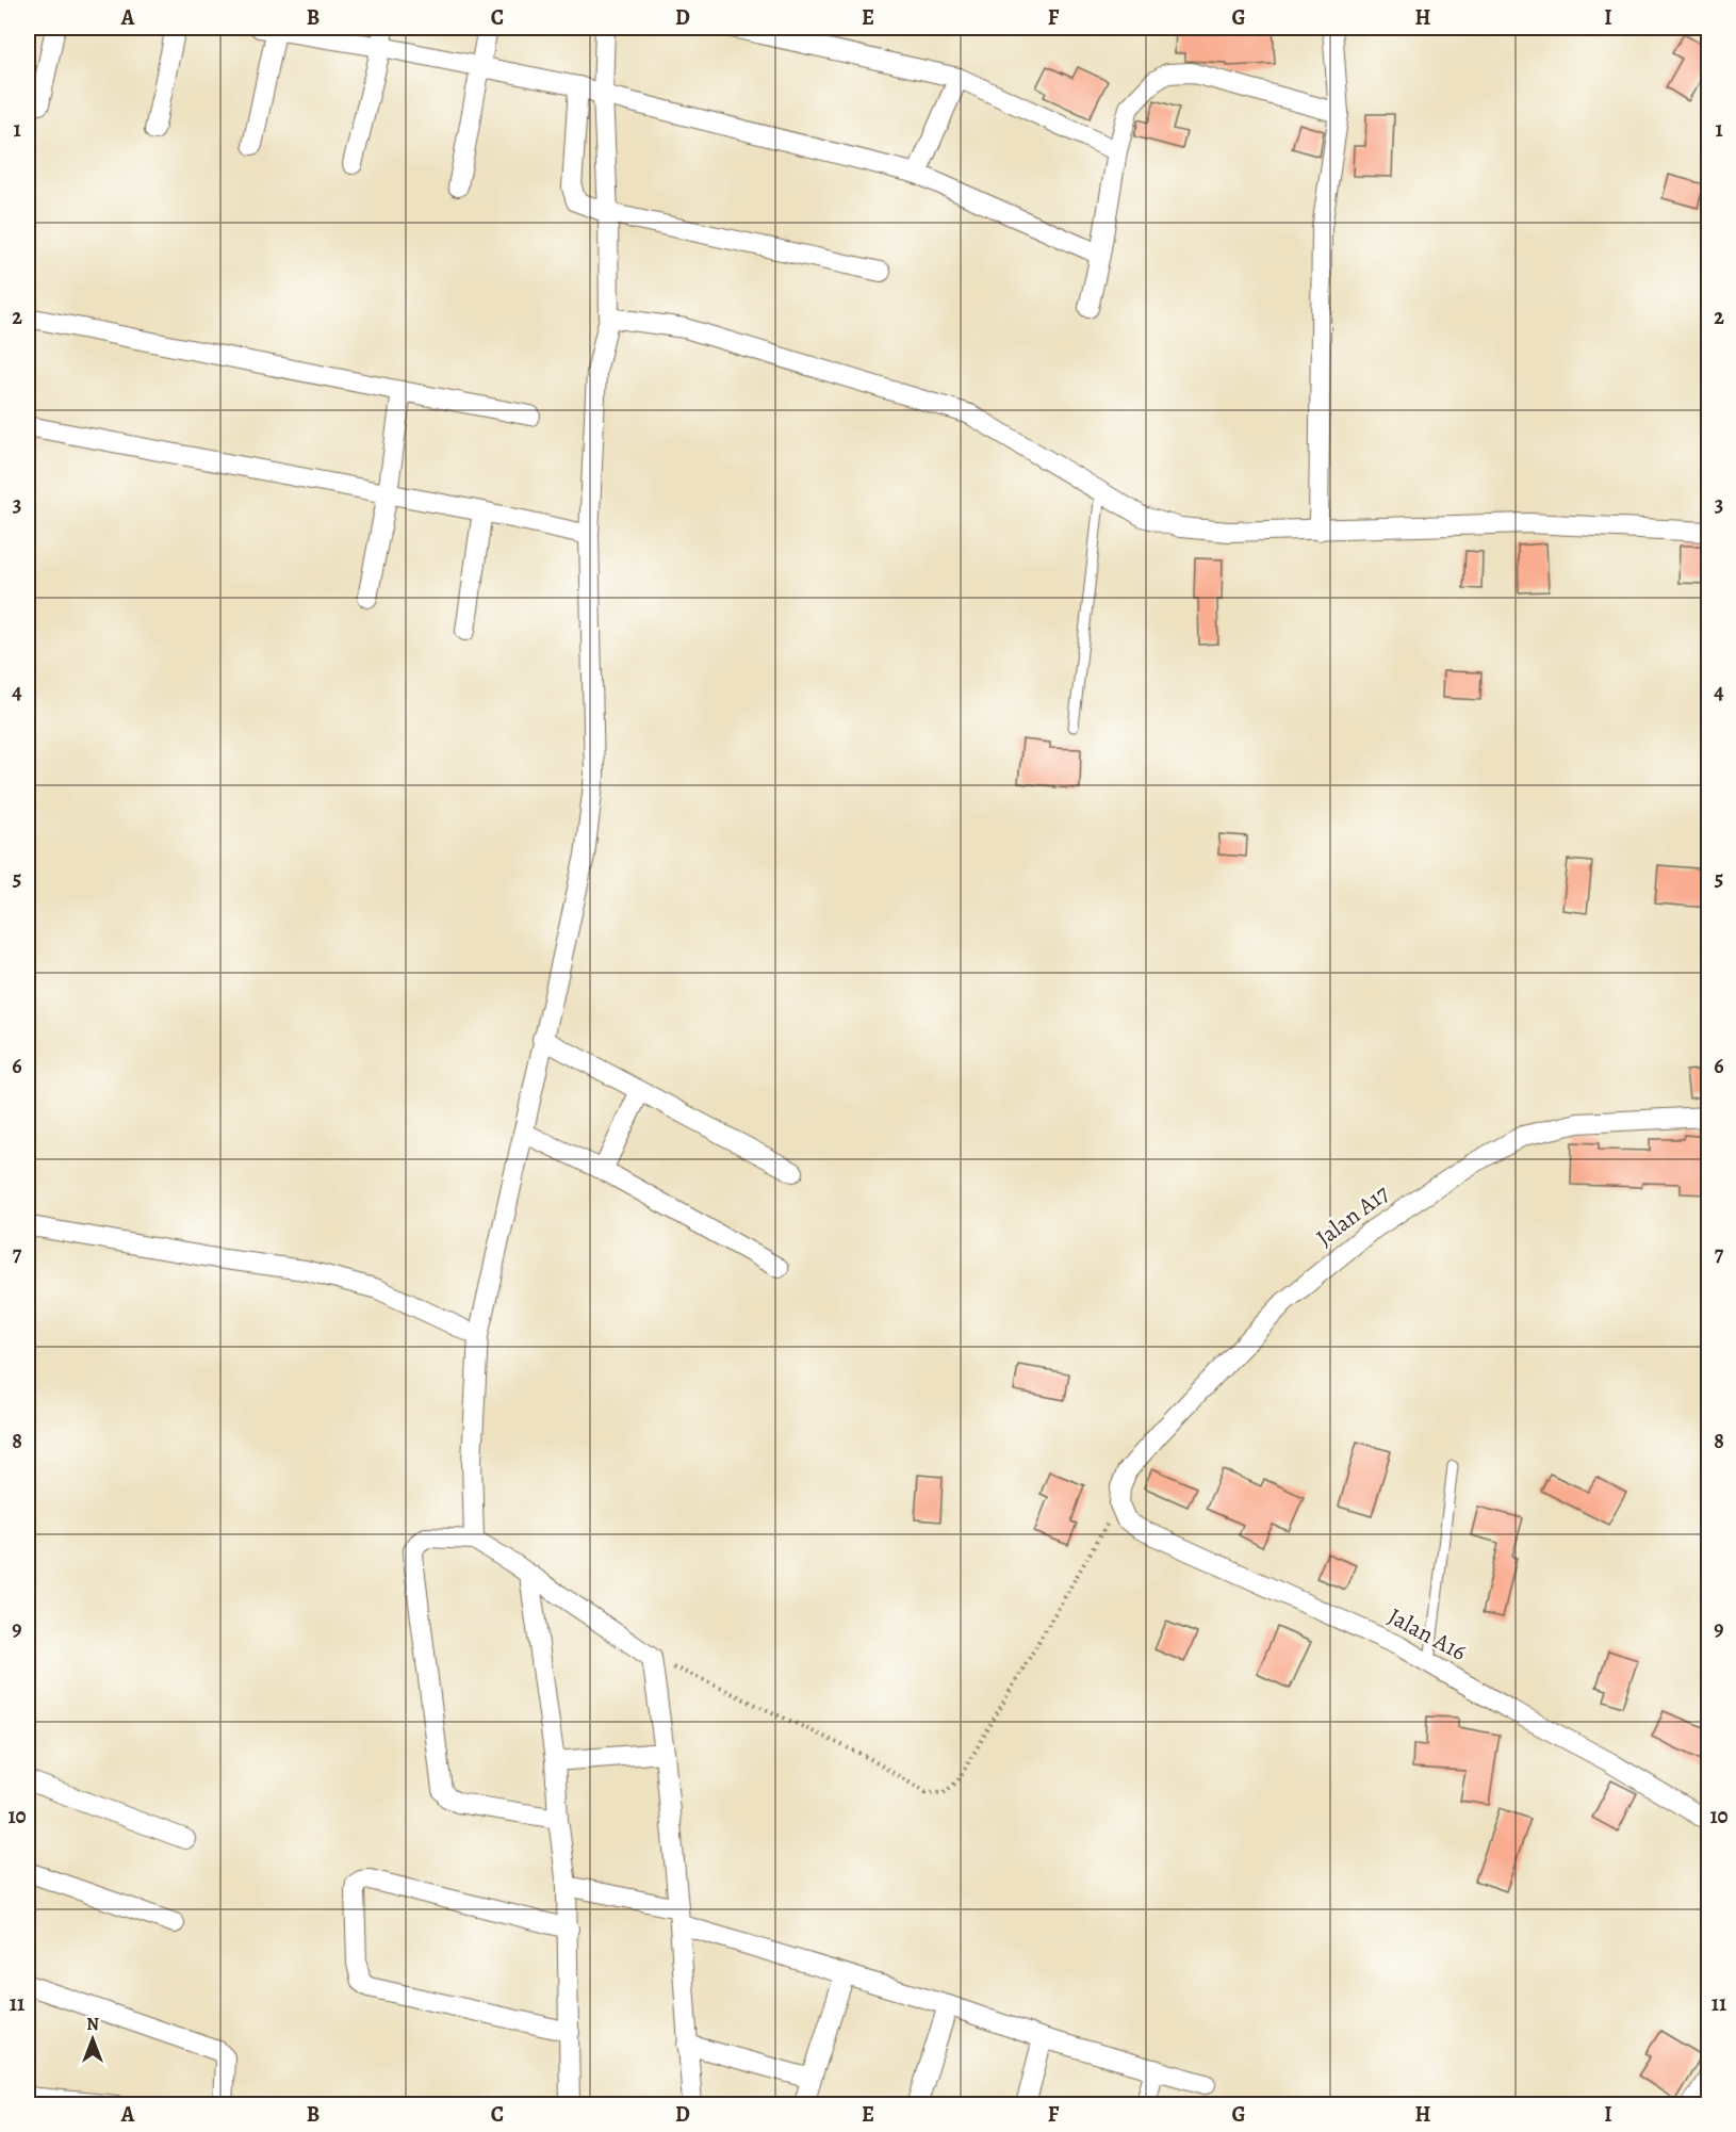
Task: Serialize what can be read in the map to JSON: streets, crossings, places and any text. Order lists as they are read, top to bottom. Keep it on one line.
{"streets":{"street":["Jalan A17","Jalan A16"]},"crossings":[["Jalan A17","Jalan A16"]],"north":"top","grid":{"columns":["A","B","C","D","E","F","G","H","I"],"rows":["1","2","3","4","5","6","7","8","9","10","11"]}}
